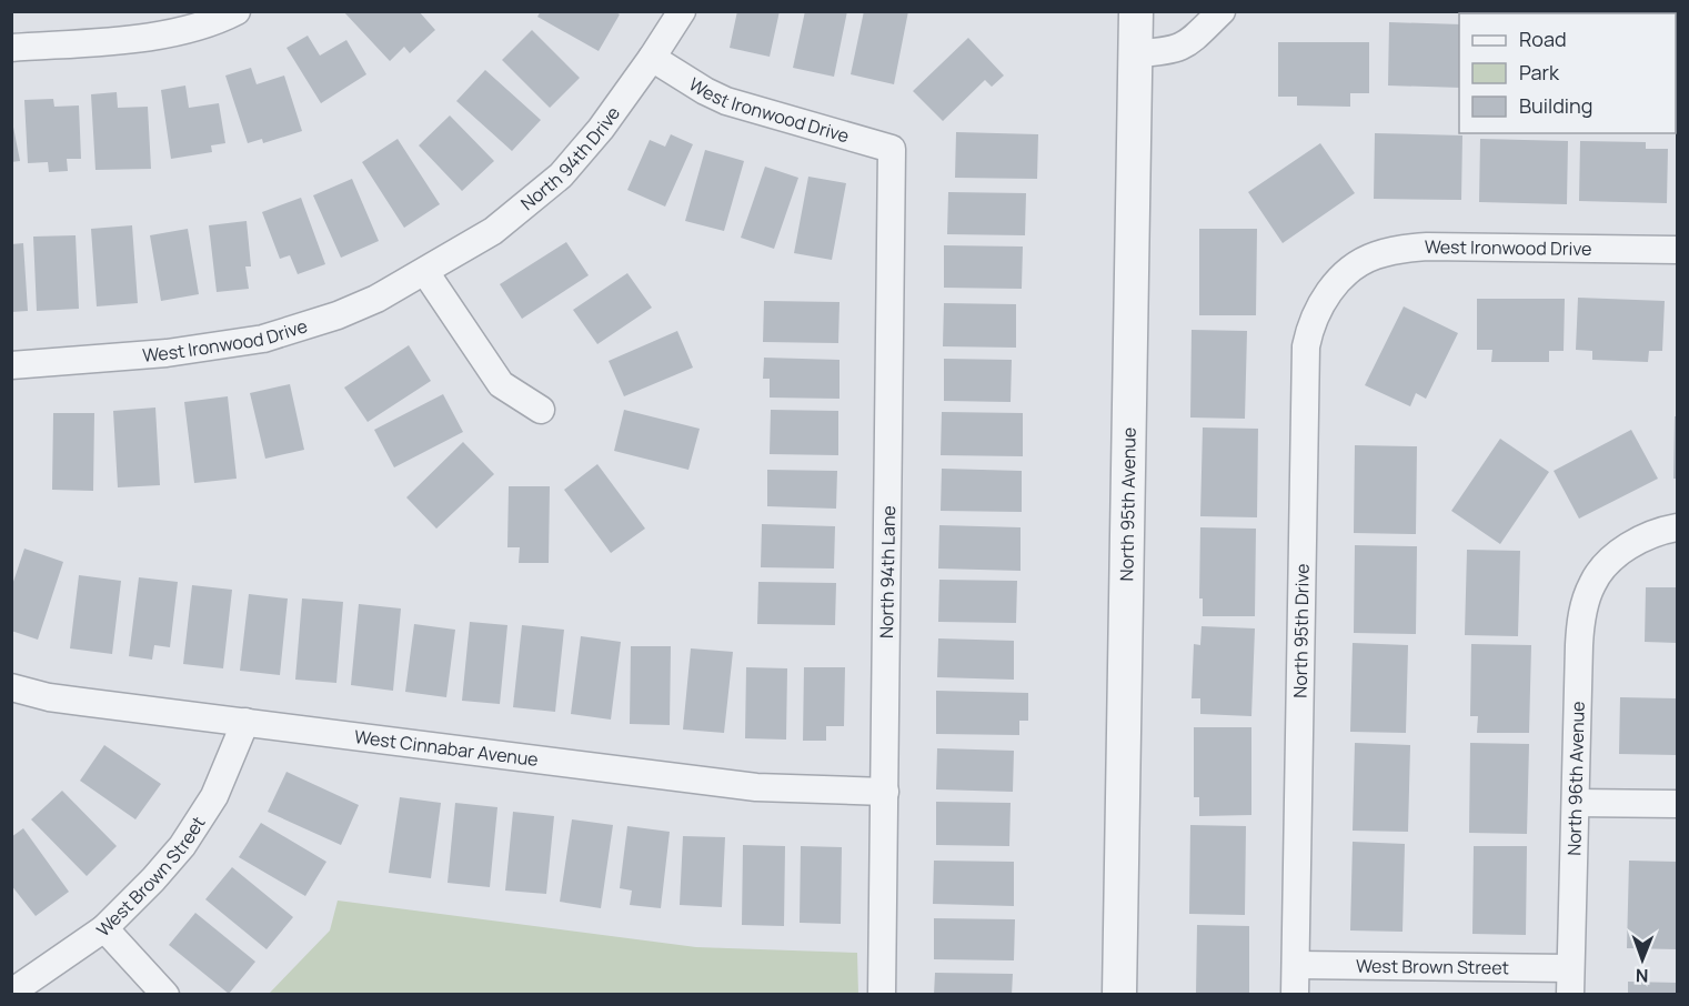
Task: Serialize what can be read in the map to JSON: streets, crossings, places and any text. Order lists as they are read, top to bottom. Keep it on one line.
{"streets":{"street":["West Ironwood Drive","North 94th Drive","North 95th Avenue","North 94th Lane","North 95th Drive","West Cinnabar Avenue","North 96th Avenue","West Brown Street"]},"crossings":[["West Ironwood Drive","North 94th Drive"],["West Ironwood Drive","North 94th Lane"],["West Ironwood Drive","North 95th Drive"],["North 94th Lane","West Cinnabar Avenue"],["North 95th Drive","West Brown Street"],["West Cinnabar Avenue","West Brown Street"],["North 96th Avenue","West Brown Street"]],"legend":["Road","Park","Building"],"north":"bottom"}
